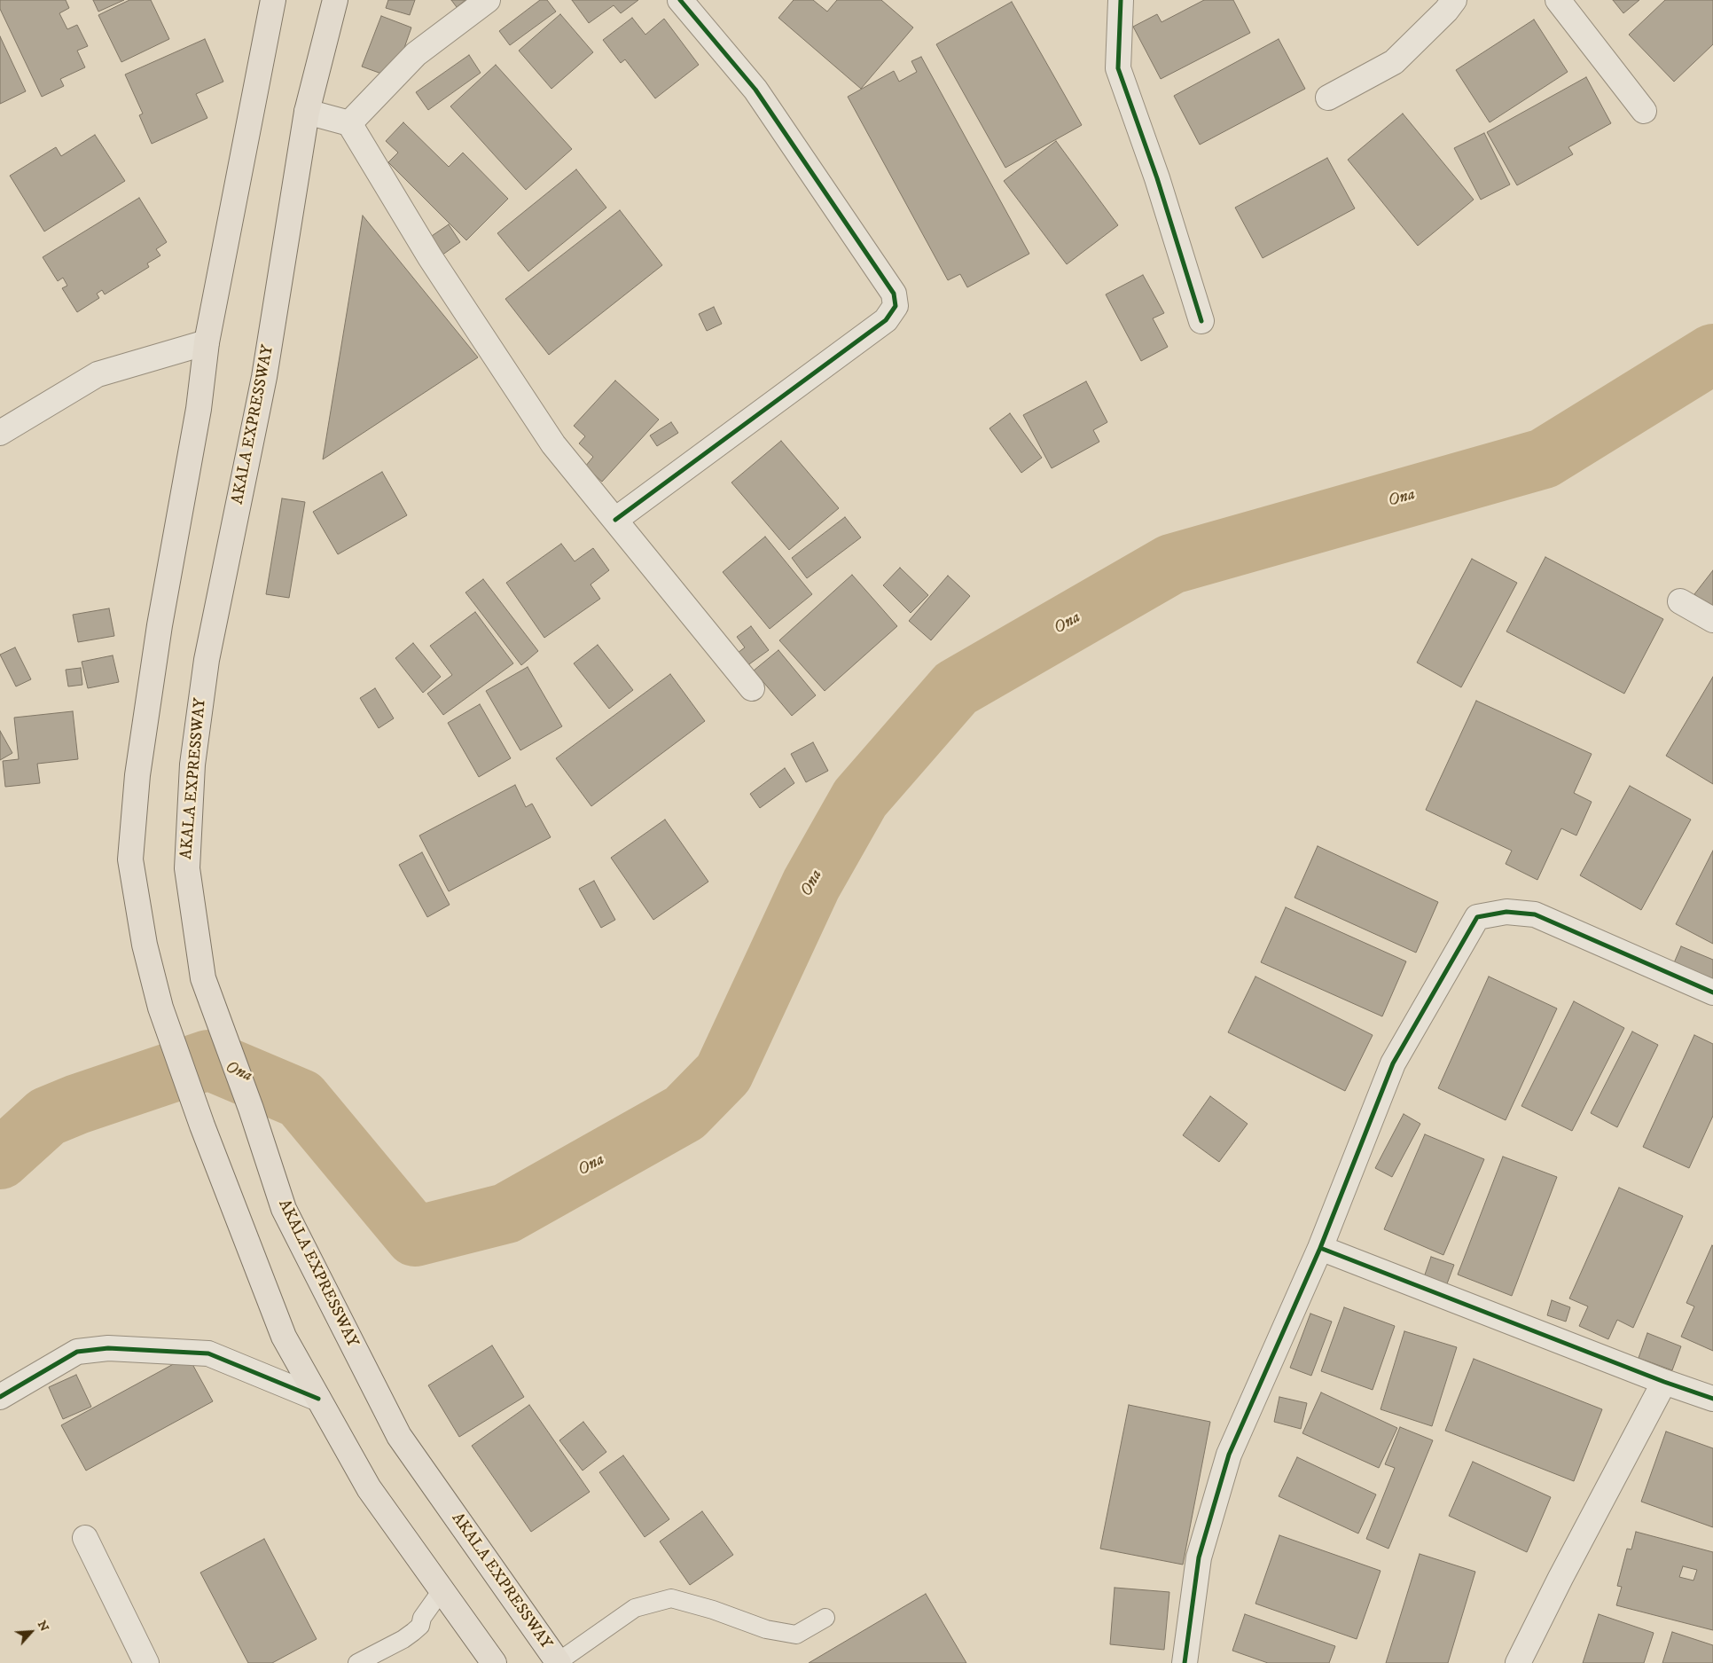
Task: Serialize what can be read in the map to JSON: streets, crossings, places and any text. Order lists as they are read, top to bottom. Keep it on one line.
{"streets":{"main road":["AKALA EXPRESSWAY"]},"water":["Ona"],"north":"top right"}
